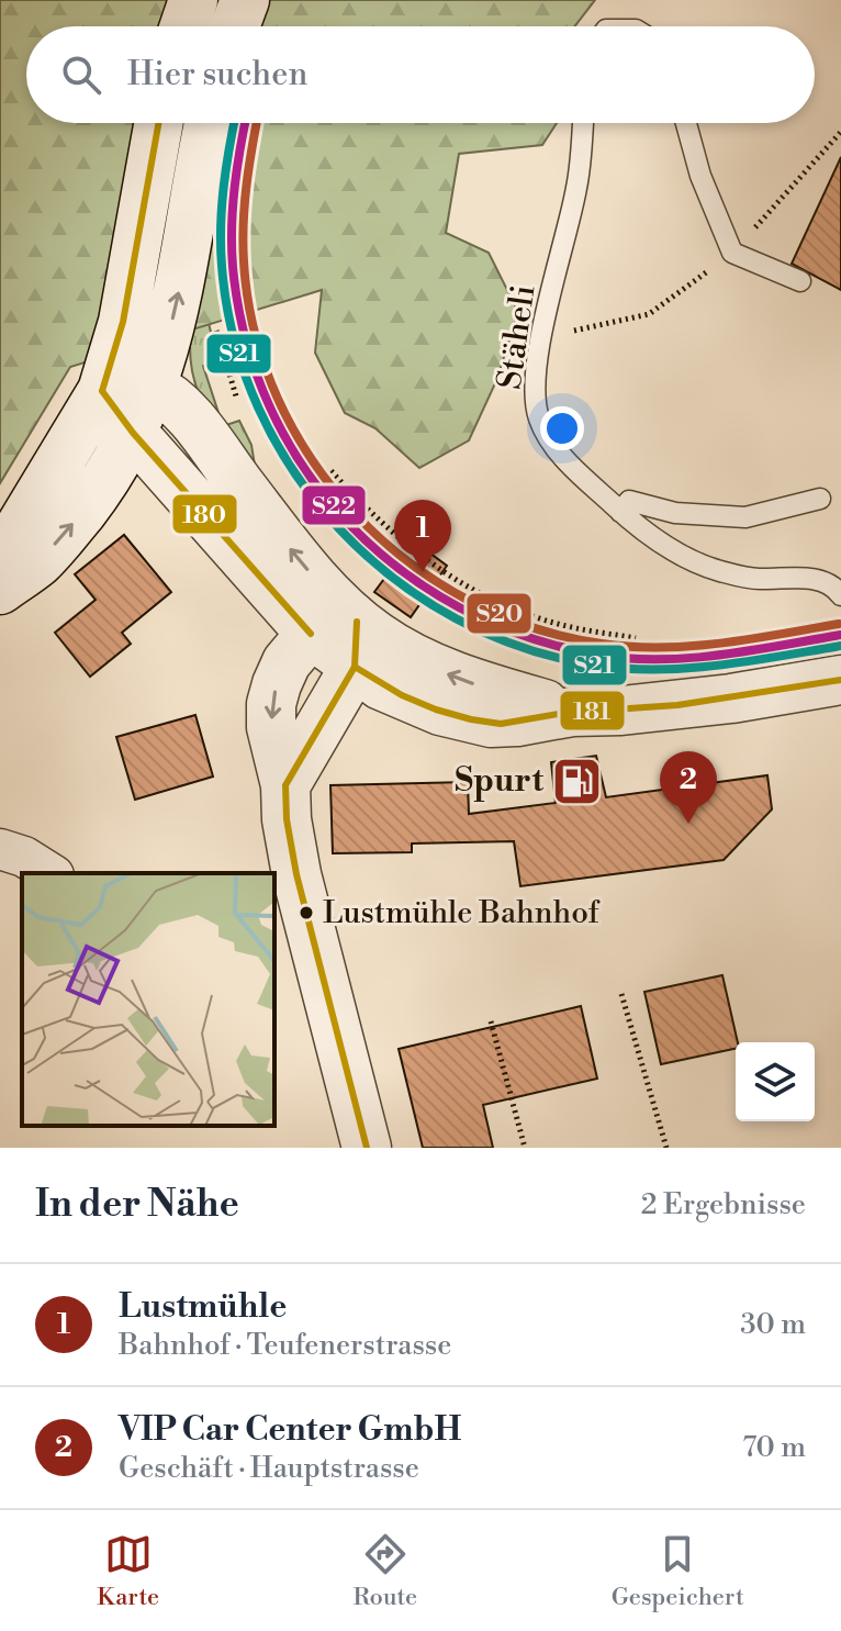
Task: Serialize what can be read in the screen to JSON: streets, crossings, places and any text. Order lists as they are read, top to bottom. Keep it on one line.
{"streets":{"lane":["Stäheli"]},"places":{"fuel station":["Spurt"],"other":["Lustmühle Bahnhof"]},"lines":["transit line S22","transit line S21","transit line S20","transit line 180","transit line 181"],"page":{"search":"Hier suchen","pins":["1","2"],"heading":["In der Nähe","2 Ergebnisse"],"list":[{"mark":"1","name":"Lustmühle","note":"Bahnhof · Teufenerstrasse","value":"30 m"},{"mark":"2","name":"VIP Car Center GmbH","note":"Geschäft · Hauptstrasse","value":"70 m"}],"nav":["Karte","Route","Gespeichert"]}}
